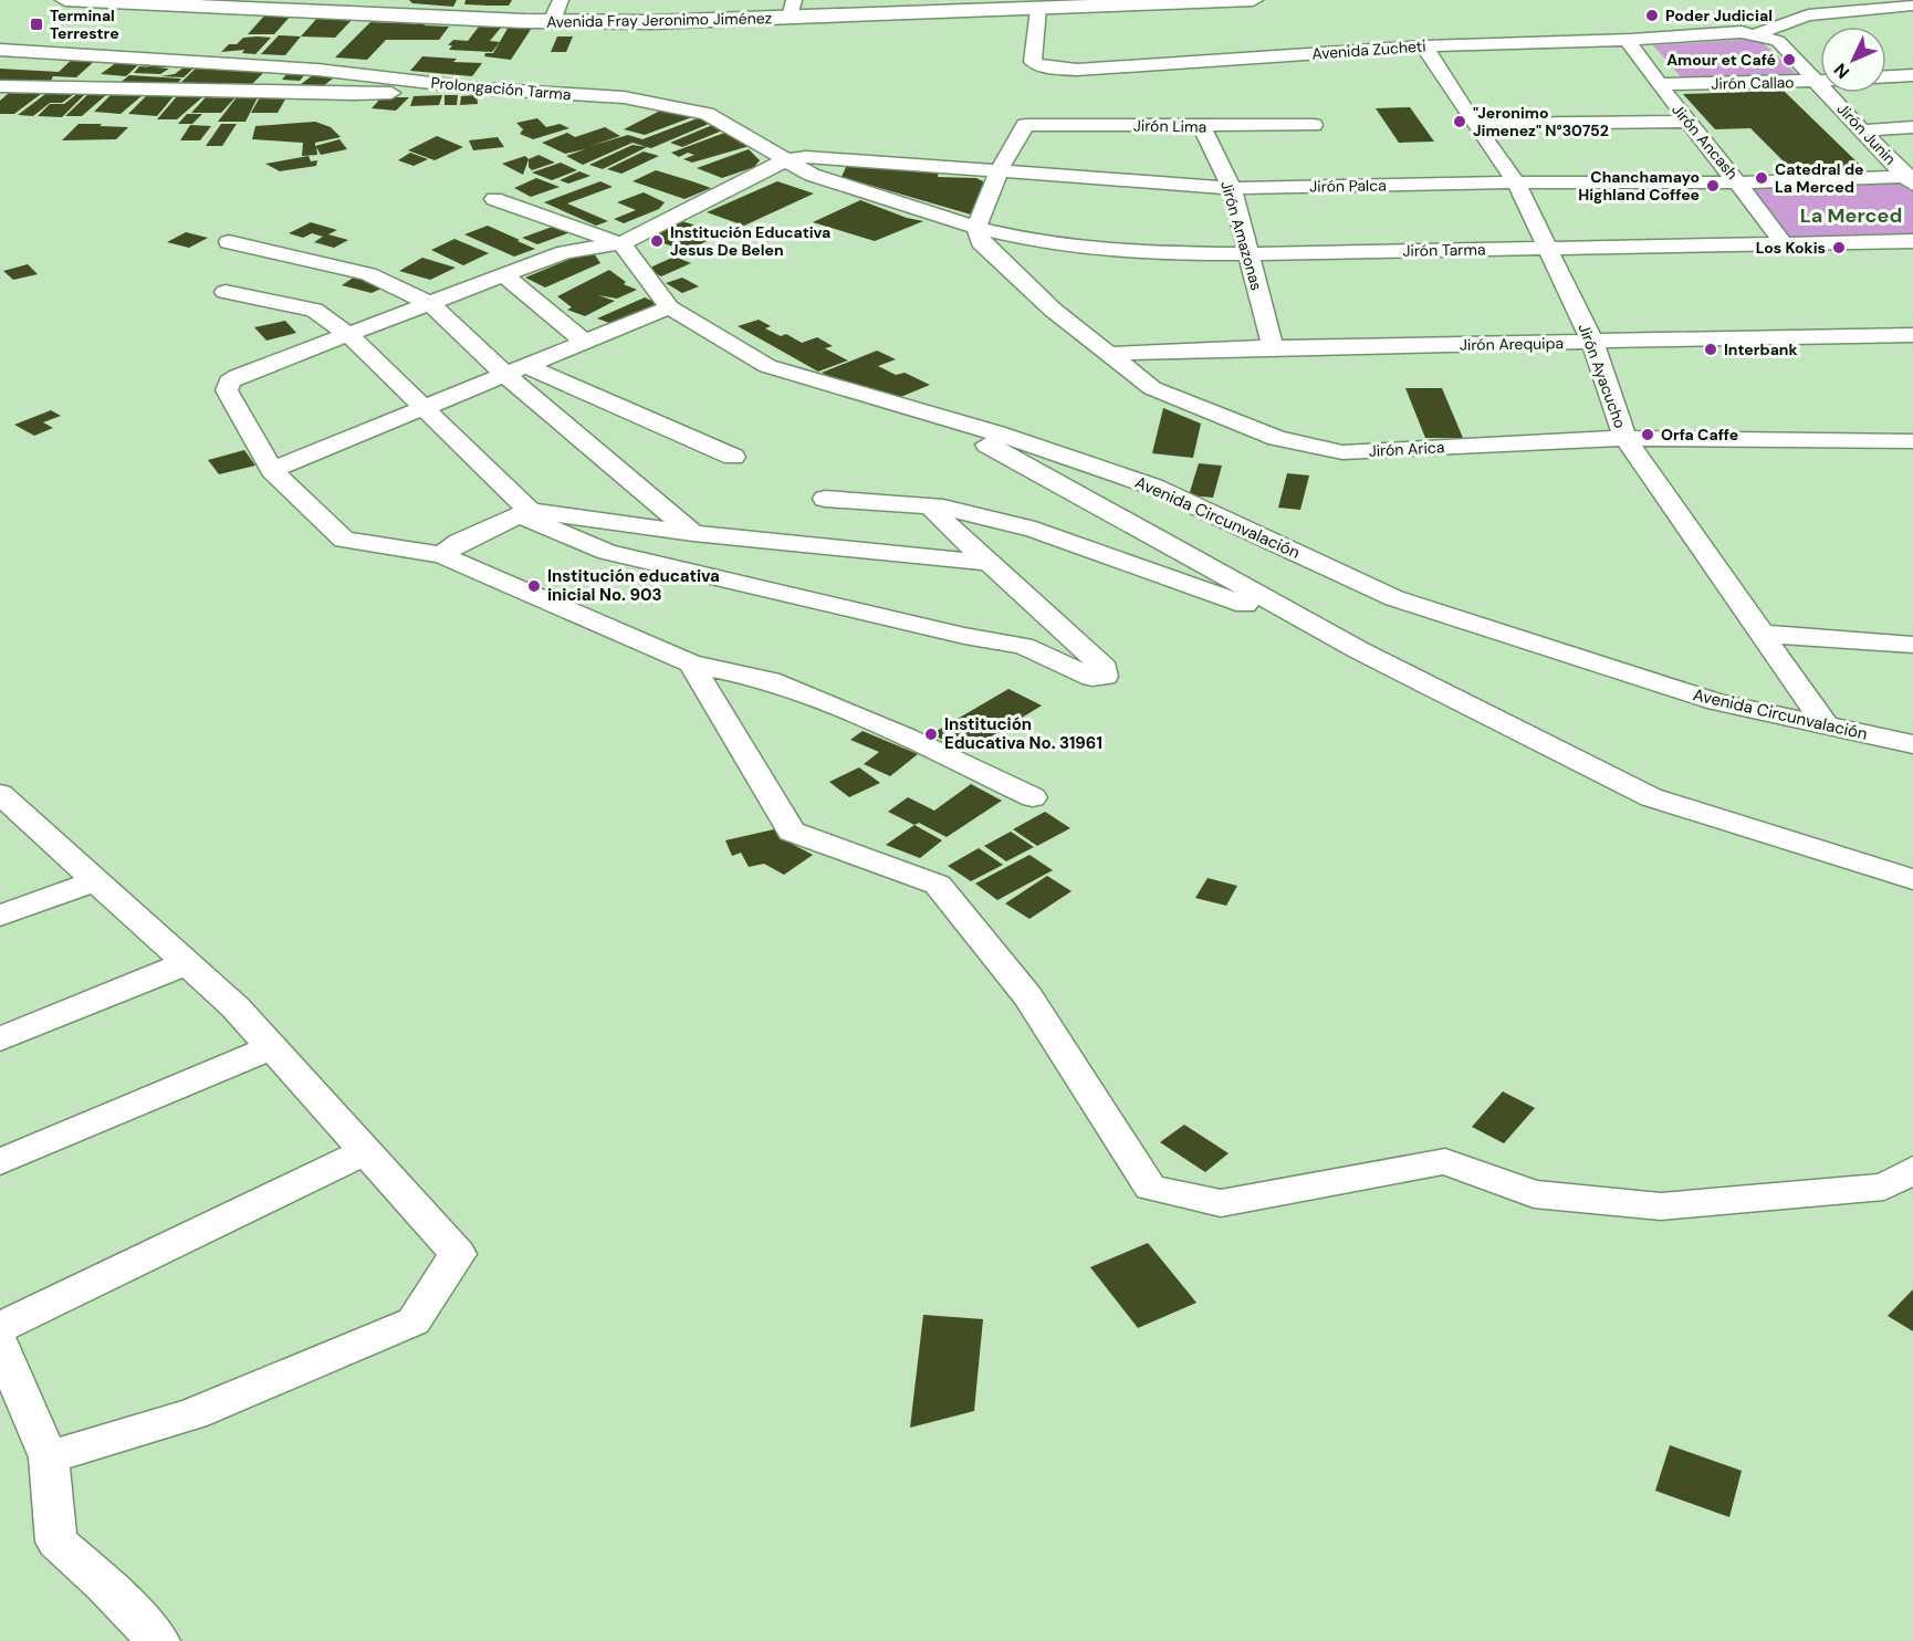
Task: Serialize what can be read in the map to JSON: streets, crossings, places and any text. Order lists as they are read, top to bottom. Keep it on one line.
{"streets":{"highway":["Avenida Fray Jeronimo Jiménez"],"street":["Avenida Zucheti","Jirón Callao","Prolongación Tarma","Jirón Lima","Jirón Junin","Jirón Ancash","Jirón Palca","Jirón Amazonas","Jirón Tarma","Jirón Arequipa","Jirón Ayacucho","Jirón Arica","Avenida Circunvalación"]},"crossings":[["Avenida Fray Jeronimo Jiménez","Avenida Zucheti"],["Avenida Zucheti","Jirón Junin"],["Avenida Zucheti","Jirón Ancash"],["Avenida Zucheti","Jirón Ayacucho"],["Jirón Callao","Jirón Junin"],["Jirón Callao","Jirón Ancash"],["Prolongación Tarma","Jirón Palca"],["Prolongación Tarma","Jirón Tarma"],["Prolongación Tarma","Jirón Arica"],["Jirón Lima","Jirón Palca"],["Jirón Lima","Jirón Amazonas"],["Jirón Junin","Jirón Palca"],["Jirón Ancash","Jirón Palca"],["Jirón Ancash","Jirón Tarma"],["Jirón Palca","Jirón Amazonas"],["Jirón Palca","Jirón Ayacucho"],["Jirón Amazonas","Jirón Tarma"],["Jirón Amazonas","Jirón Arequipa"],["Jirón Tarma","Jirón Ayacucho"],["Jirón Tarma","Jirón Arica"],["Jirón Arequipa","Jirón Ayacucho"],["Jirón Arequipa","Jirón Arica"],["Jirón Ayacucho","Jirón Arica"],["Jirón Ayacucho","Avenida Circunvalación"]],"districts":["La Merced"],"places":{"other":["Poder Judicial","Amour et Café","\"Jeronimo Jimenez\" N°30752","Catedral de La Merced","Chanchamayo Highland Coffee","Institución Educativa Jesus De Belen","Los Kokis","Interbank","Orfa Caffe","Institución educativa inicial No. 903","Institución Educativa No. 31961"],"transit":["Terminal Terrestre"]},"north":"bottom left"}
